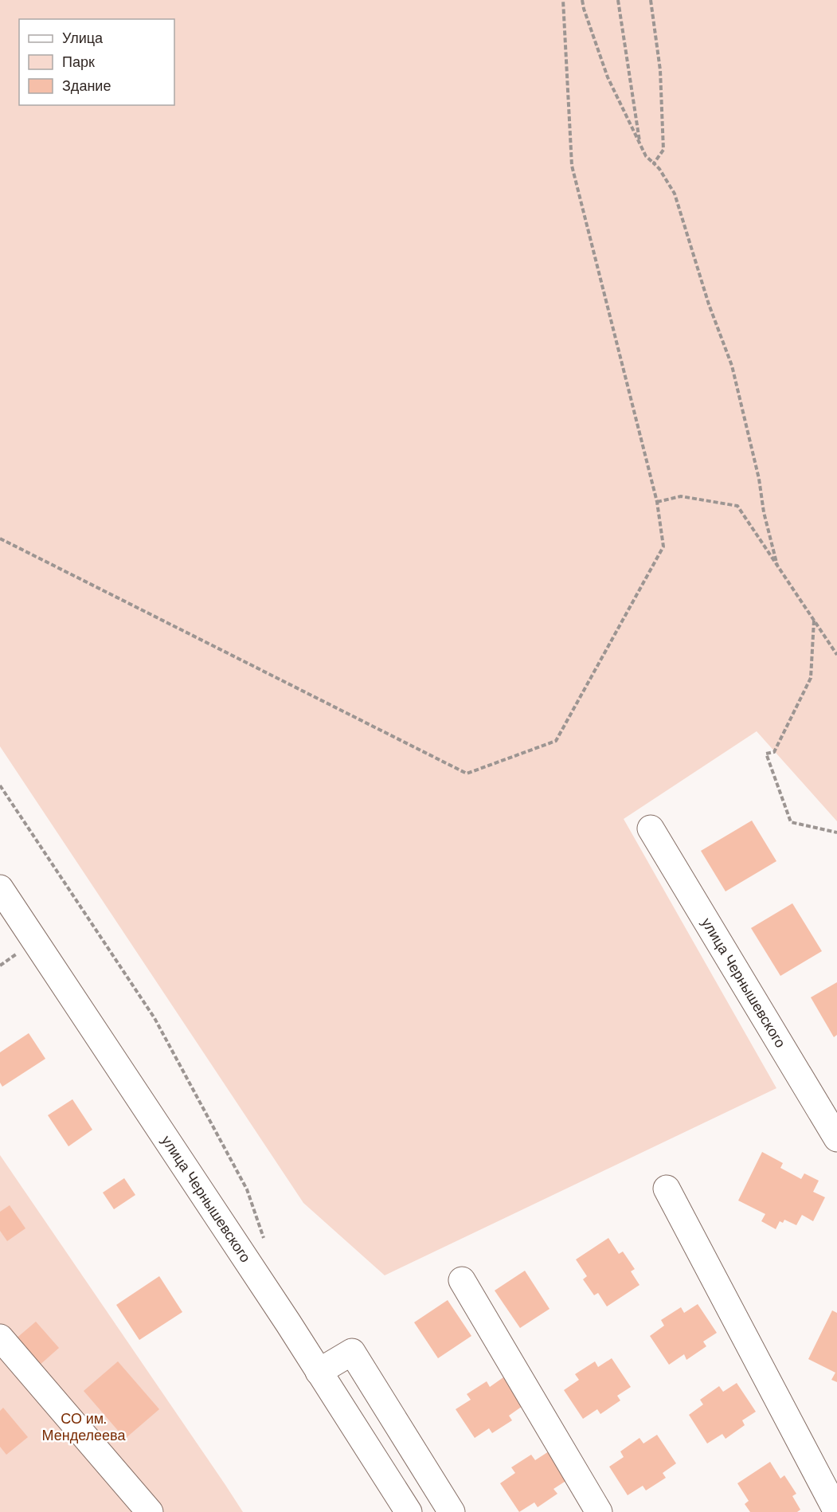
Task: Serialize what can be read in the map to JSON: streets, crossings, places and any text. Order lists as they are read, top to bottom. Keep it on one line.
{"streets":{"street":["улица Чернышевского"]},"parks":["СО им. Менделеева"],"legend":["Улица","Парк","Здание"]}
